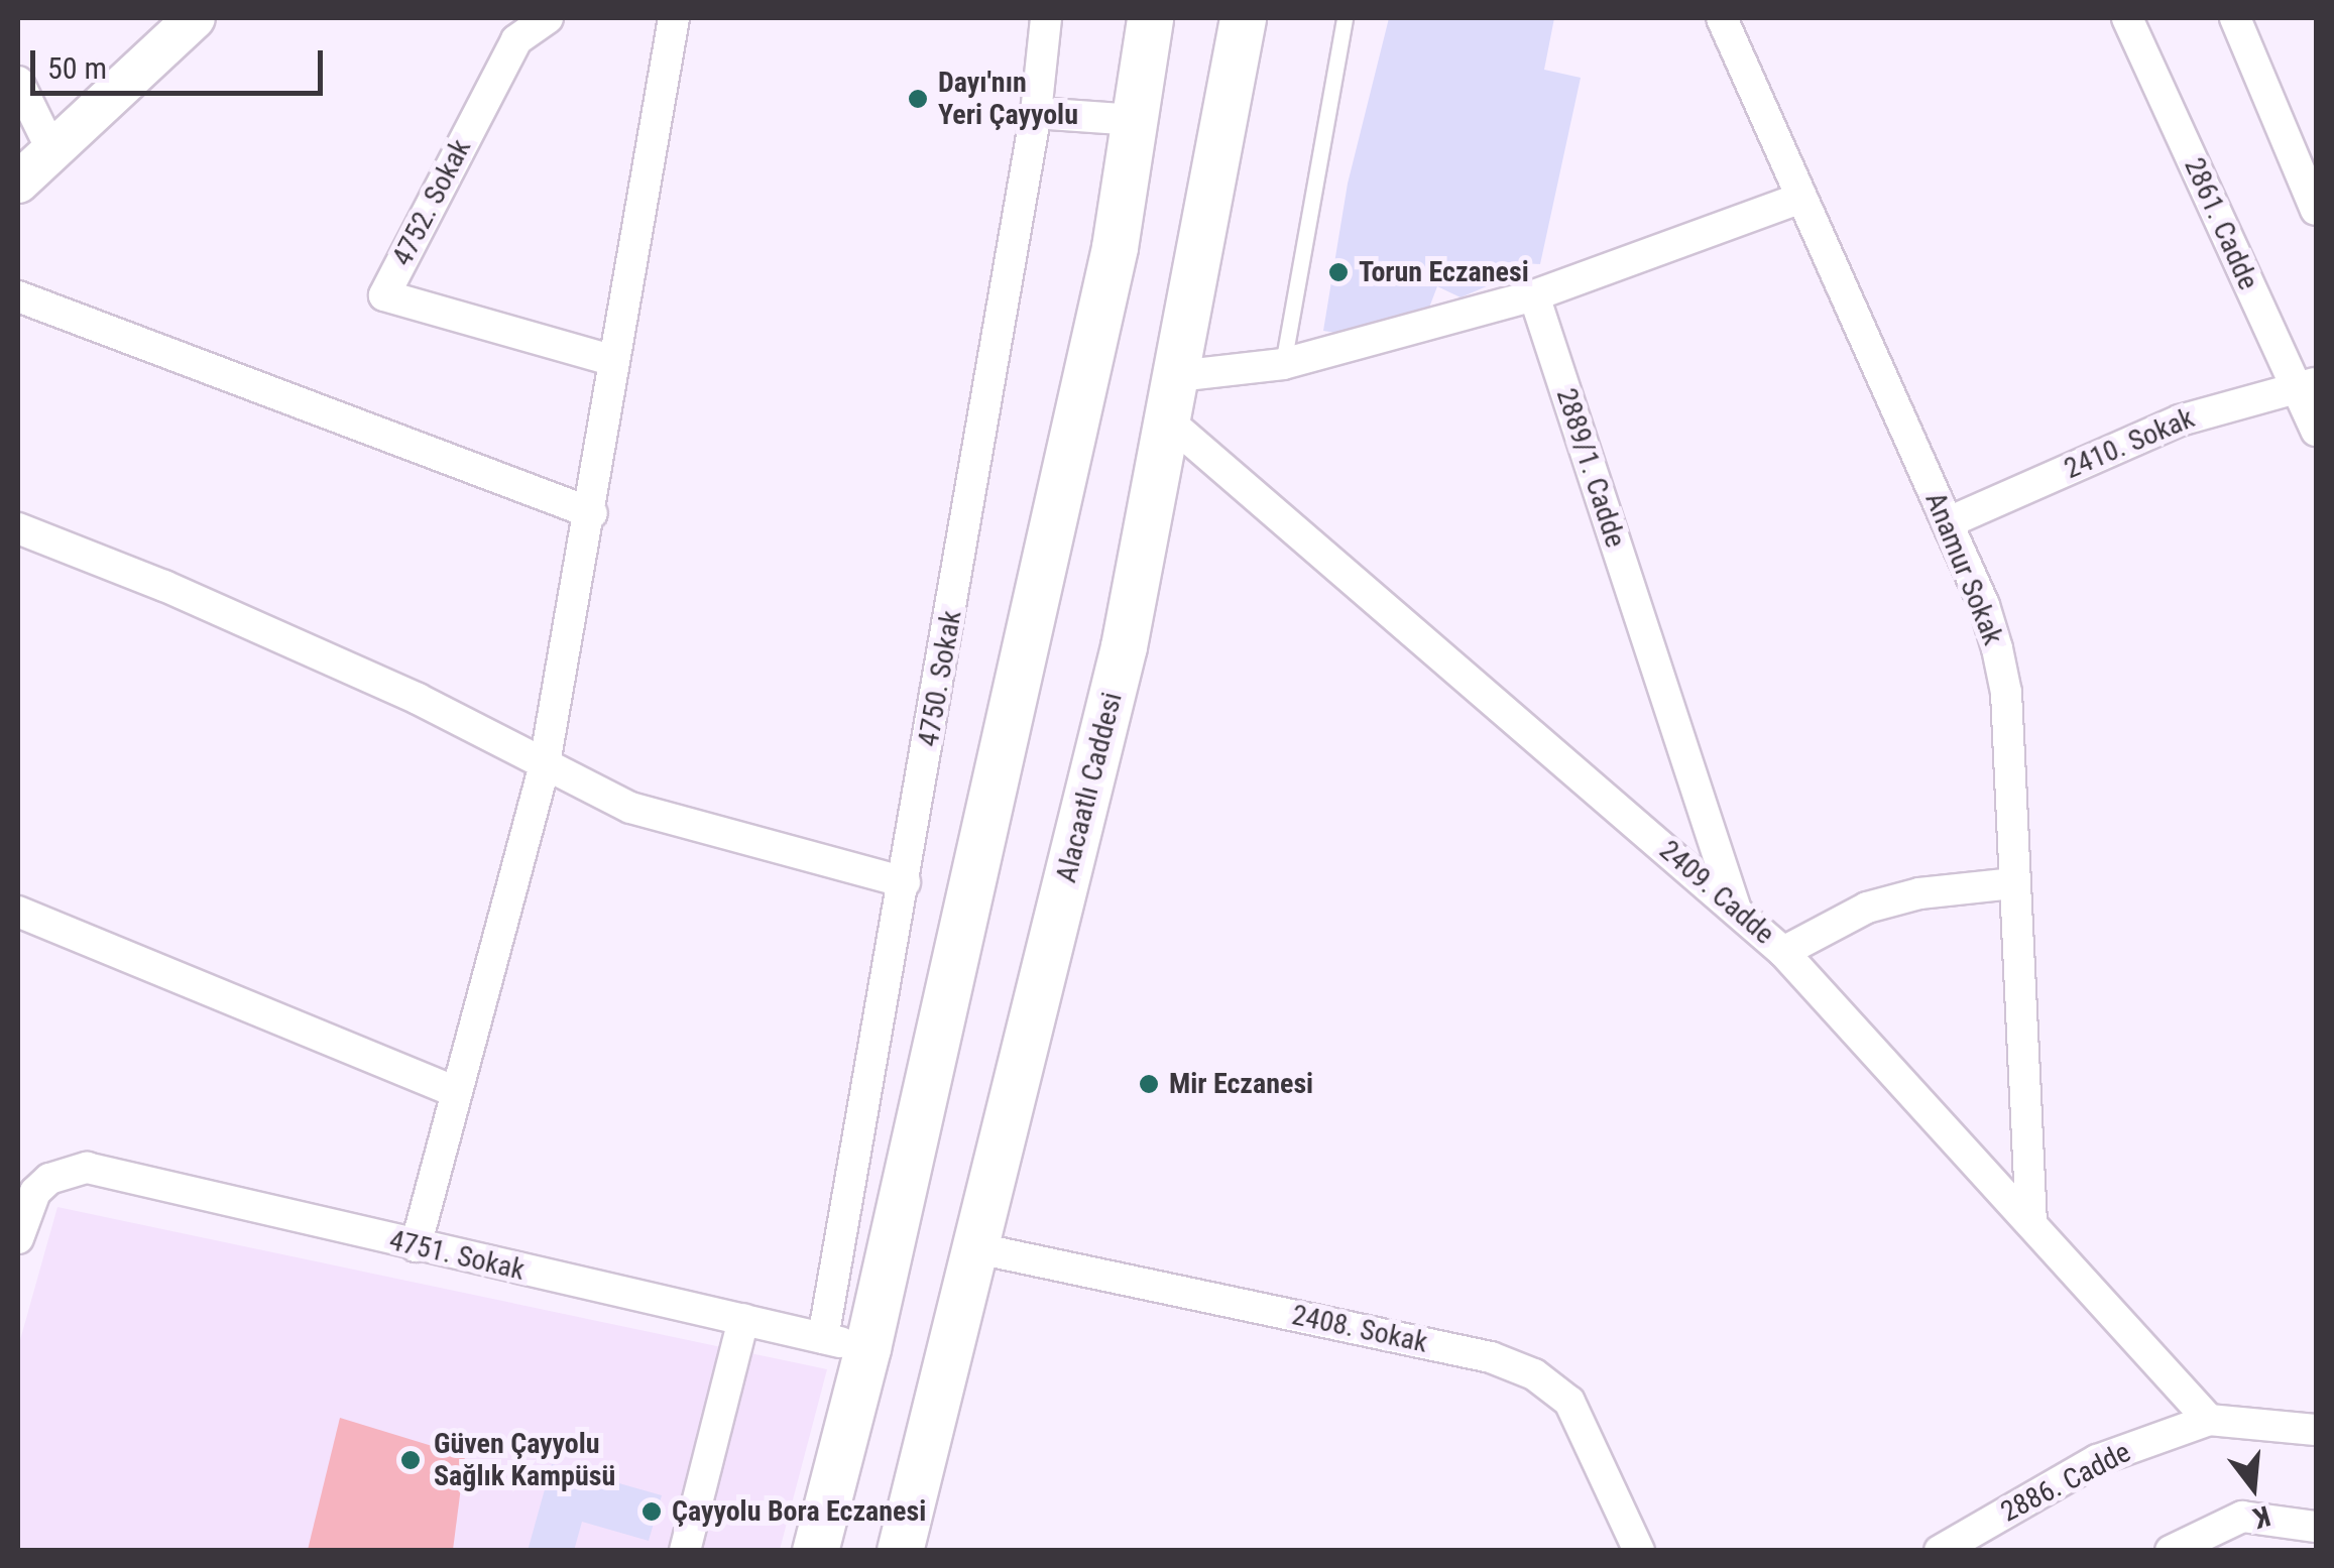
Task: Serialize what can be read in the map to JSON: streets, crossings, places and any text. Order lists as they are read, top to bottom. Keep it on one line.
{"streets":{"main road":["Alacaatlı Caddesi"],"street":["4752. Sokak","2861. Cadde","2410. Sokak","2889/1. Cadde","Anamur Sokak","4750. Sokak","2409. Cadde","4751. Sokak","2408. Sokak","2886. Cadde"]},"crossings":[["2861. Cadde","2410. Sokak"],["2410. Sokak","Anamur Sokak"],["2889/1. Cadde","2409. Cadde"],["Anamur Sokak","2409. Cadde"],["4750. Sokak","4751. Sokak"],["Alacaatlı Caddesi","2409. Cadde"],["Alacaatlı Caddesi","2408. Sokak"],["2409. Cadde","2886. Cadde"]],"places":["Dayı'nın Yeri Çayyolu","Torun Eczanesi","Mir Eczanesi","Güven Çayyolu Sağlık Kampüsü","Çayyolu Bora Eczanesi"],"scale_bar":"50 m","north":"bottom"}
